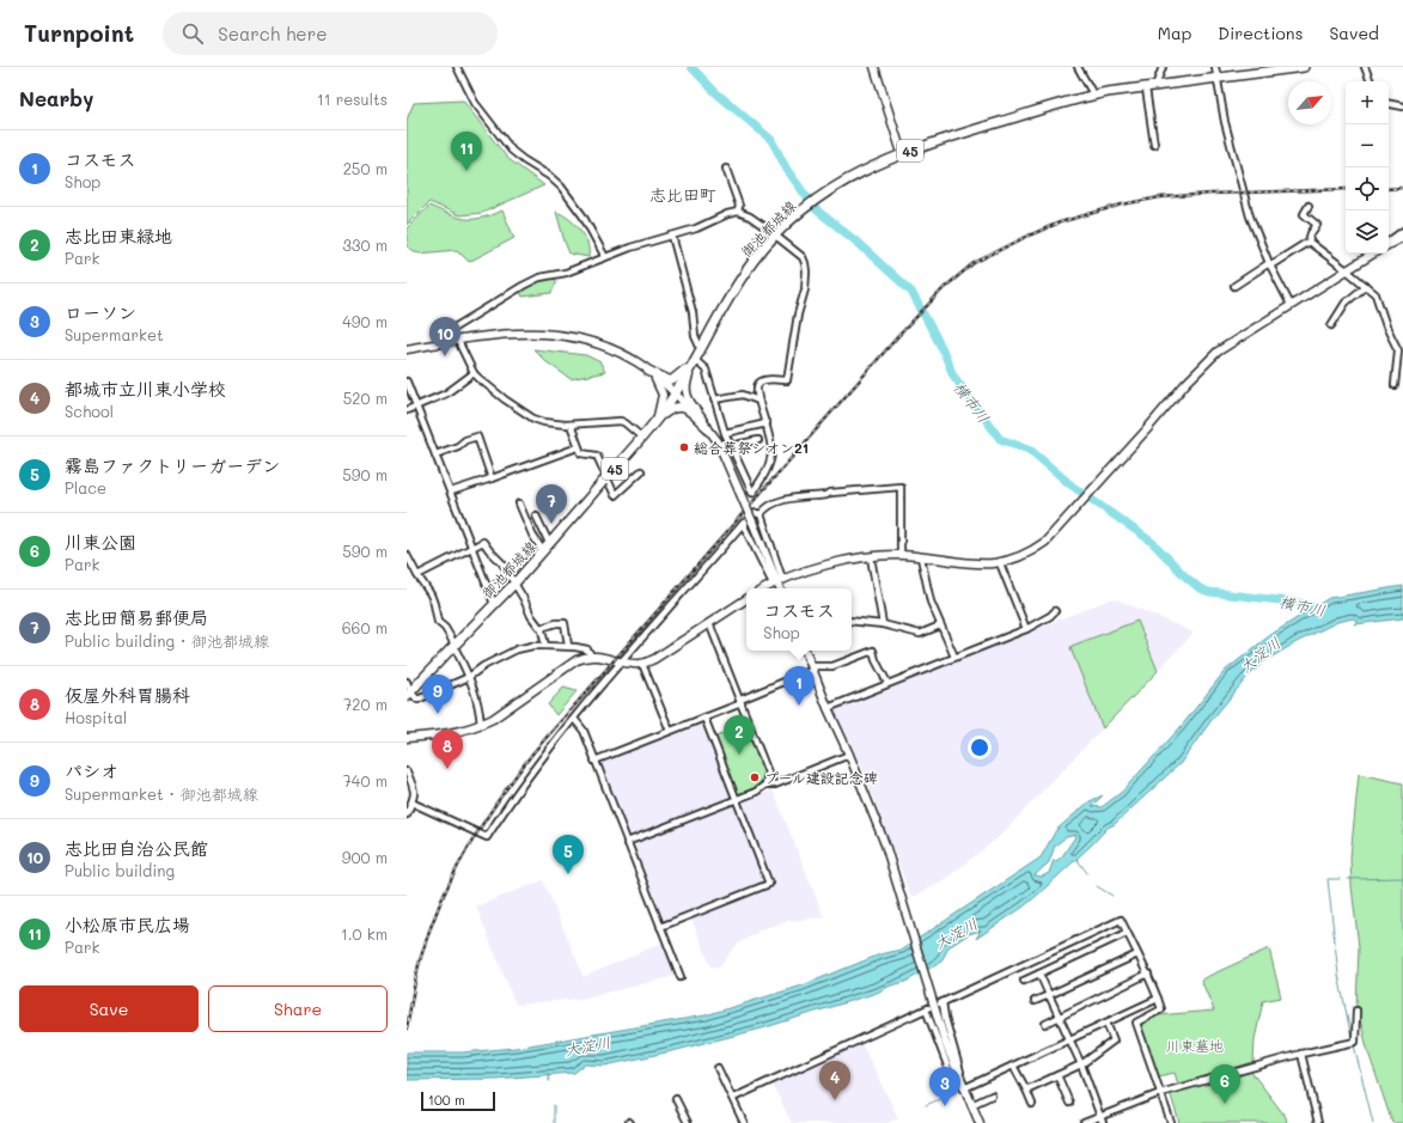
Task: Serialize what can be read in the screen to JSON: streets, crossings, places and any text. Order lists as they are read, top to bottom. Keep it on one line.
{"streets":{"main road":["45","御池都城線"]},"districts":["志比田町"],"water":["横市川","大淀川"],"parks":["川東墓地"],"places":["総合葬祭シオン21","プール建設記念碑"],"scale_bar":"100 m","north":"top right","page":{"header":"Turnpoint","search":"Search here","nav":["Map","Directions","Saved"],"heading":["Nearby","11 results"],"map_buttons":["+","−"],"list":[{"mark":"1","name":"コスモス","note":"Shop","value":"250 m"},{"mark":"2","name":"志比田東緑地","note":"Park","value":"330 m"},{"mark":"3","name":"ローソン","note":"Supermarket","value":"490 m"},{"mark":"4","name":"都城市立川東小学校","note":"School","value":"520 m"},{"mark":"5","name":"霧島ファクトリーガーデン","note":"Place","value":"590 m"},{"mark":"6","name":"川東公園","note":"Park","value":"590 m"},{"mark":"7","name":"志比田簡易郵便局","note":"Public building · 御池都城線","value":"660 m"},{"mark":"8","name":"仮屋外科胃腸科","note":"Hospital","value":"720 m"},{"mark":"9","name":"パシオ","note":"Supermarket · 御池都城線","value":"740 m"},{"mark":"10","name":"志比田自治公民館","note":"Public building","value":"900 m"},{"mark":"11","name":"小松原市民広場","note":"Park","value":"1.0 km"}],"pins":["11","10","7","1","9","2","8","5","4","6","3"],"popup":["コスモス","Shop"],"buttons":["Save","Share"],"scale":"100 m"}}
